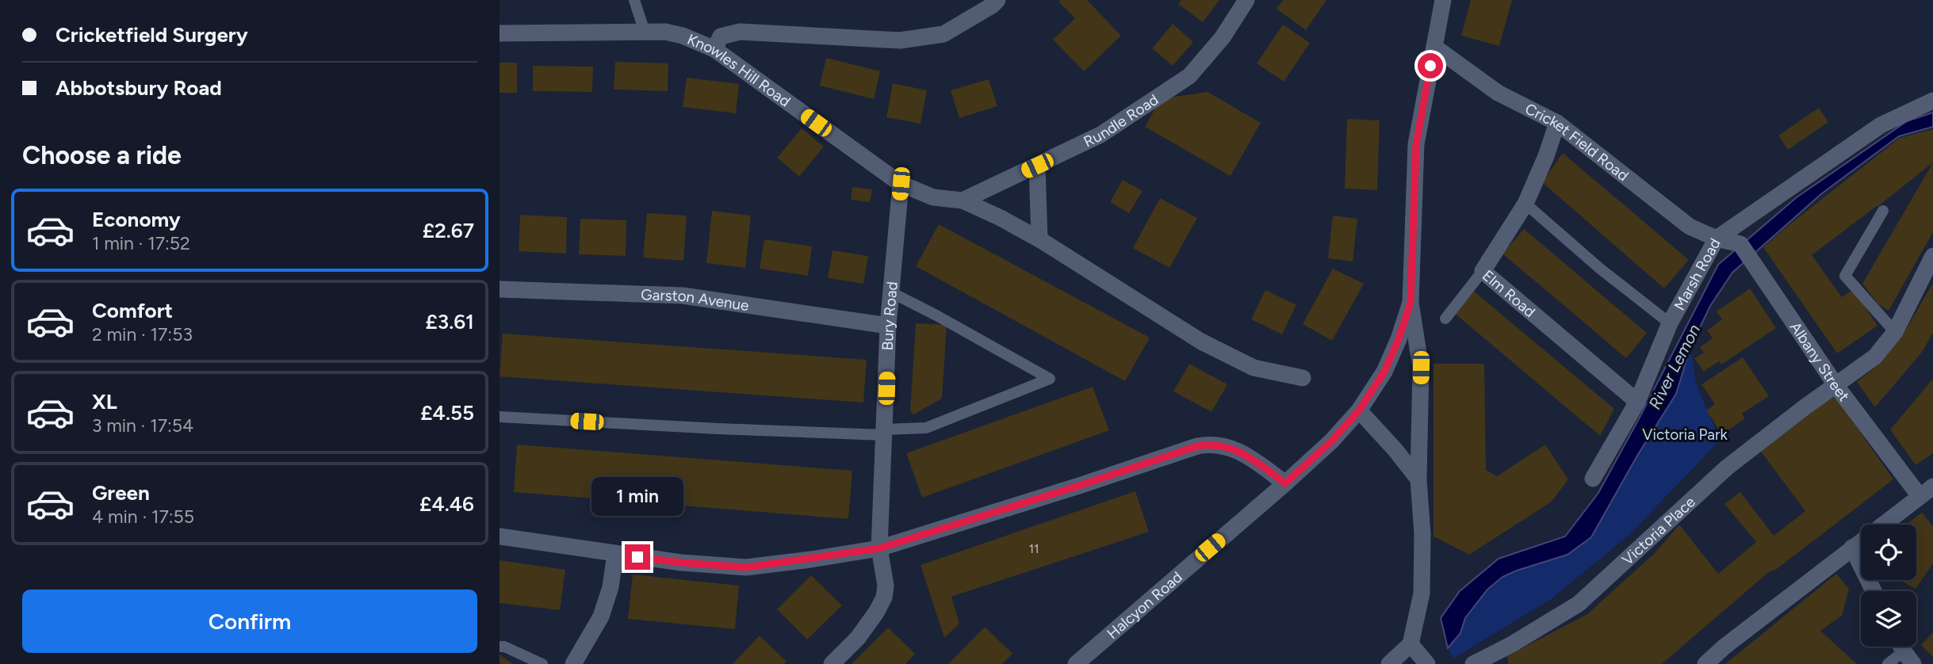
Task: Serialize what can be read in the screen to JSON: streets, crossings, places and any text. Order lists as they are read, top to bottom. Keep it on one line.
{"streets":{"street":["Knowles Hill Road","Rundle Road","Cricket Field Road","Marsh Road","Elm Road","Garston Avenue","Bury Road","Albany Street","Victoria Place","Halcyon Road"]},"crossings":[["Knowles Hill Road","Rundle Road"],["Knowles Hill Road","Bury Road"],["Cricket Field Road","Marsh Road"],["Cricket Field Road","Elm Road"],["Cricket Field Road","Albany Street"],["Marsh Road","Elm Road"],["Marsh Road","Albany Street"],["Garston Avenue","Bury Road"],["Albany Street","Victoria Place"]],"water":["River Lemon"],"parks":["Victoria Park"],"house_numbers":["11"],"page":{"banner":["Cricketfield Surgery","Abbotsbury Road"],"heading":"Choose a ride","list":[{"name":"Economy","note":"1 min · 17:52","value":"£2.67"},{"name":"Comfort","note":"2 min · 17:53","value":"£3.61"},{"name":"XL","note":"3 min · 17:54","value":"£4.55"},{"name":"Green","note":"4 min · 17:55","value":"£4.46"}],"bubble":"1 min","buttons":"Confirm"}}
